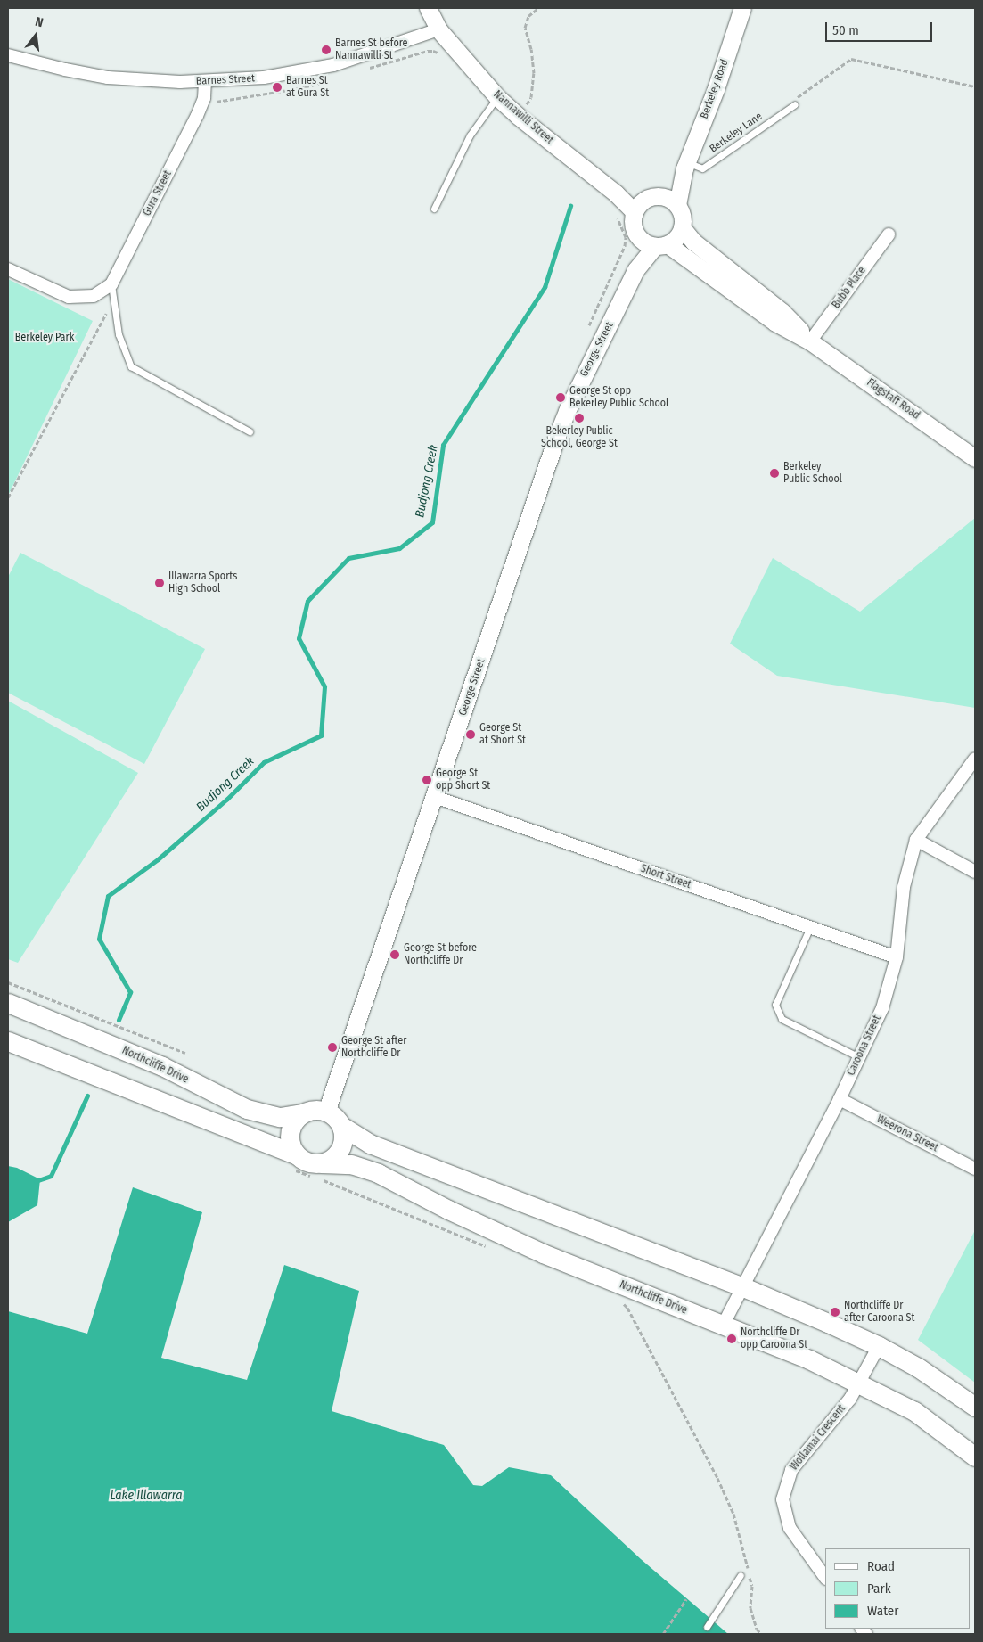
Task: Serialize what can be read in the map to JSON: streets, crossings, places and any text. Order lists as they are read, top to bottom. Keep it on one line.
{"streets":{"main road":["Berkeley Road","Nannawilli Street","George Street","Flagstaff Road","Northcliffe Drive"],"street":["Barnes Street","Gura Street","Bubb Place","Short Street","Caroona Street","Weerona Street","Wollamai Crescent"],"lane":["Berkeley Lane"]},"crossings":[["Barnes Street","Nannawilli Street"],["Barnes Street","Gura Street"],["Berkeley Road","Nannawilli Street"],["Berkeley Road","Berkeley Lane"],["Berkeley Road","George Street"],["Berkeley Road","Flagstaff Road"],["Nannawilli Street","George Street"],["Nannawilli Street","Flagstaff Road"],["Bubb Place","Flagstaff Road"],["George Street","Flagstaff Road"],["George Street","Short Street"],["George Street","Northcliffe Drive"],["Short Street","Caroona Street"],["Caroona Street","Northcliffe Drive"],["Caroona Street","Weerona Street"],["Northcliffe Drive","Wollamai Crescent"]],"water":["Budjong Creek","Lake Illawarra"],"parks":["Berkeley Park"],"places":["Barnes St before Nannawilli St","Barnes St at Gura St","George St opp Bekerley Public School","Bekerley Public School, George St","Berkeley Public School","Illawarra Sports High School","George St at Short St","George St opp Short St","George St before Northcliffe Dr","George St after Northcliffe Dr","Northcliffe Dr after Caroona St","Northcliffe Dr opp Caroona St"],"legend":["Road","Park","Water"],"scale_bar":"50 m","north":"top"}
